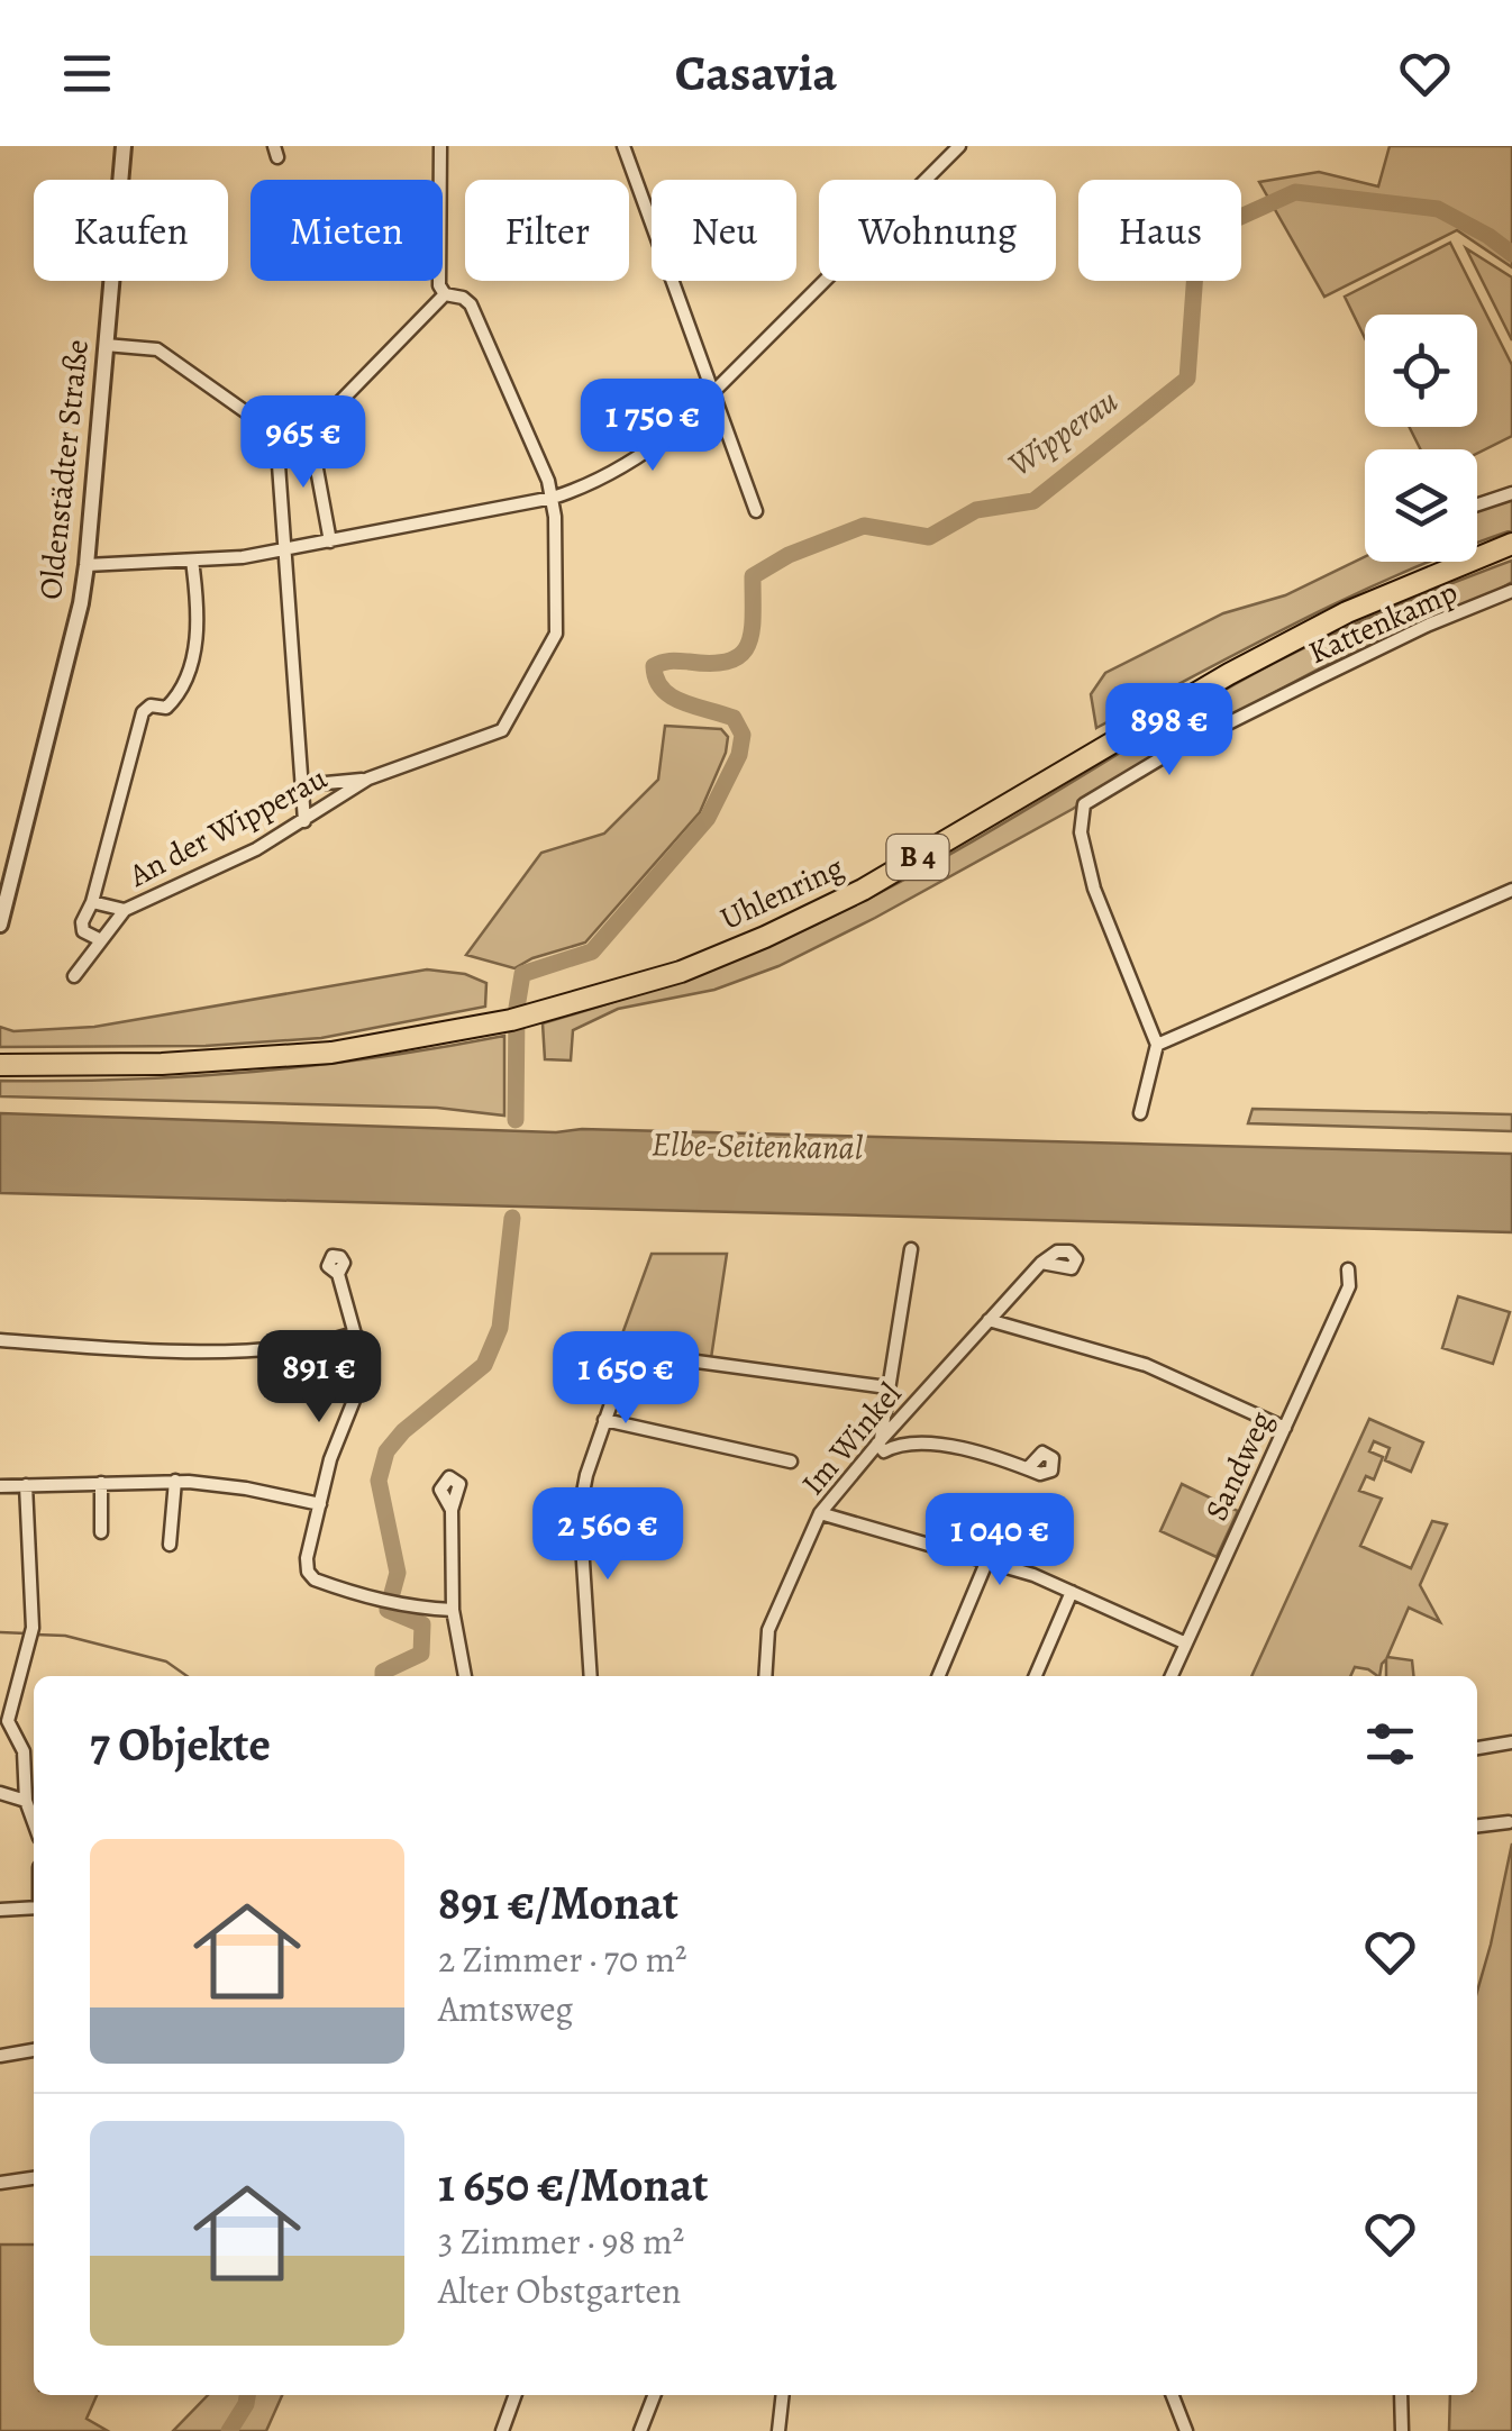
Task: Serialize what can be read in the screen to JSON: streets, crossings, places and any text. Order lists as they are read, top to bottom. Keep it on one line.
{"streets":{"highway":["B 4","Uhlenring"],"street":["Oldenstädter Straße","Kattenkamp","An der Wipperau","Im Winkel","Sandweg"]},"water":["Wipperau","Elbe-Seitenkanal"],"page":{"header":"Casavia","chip":["Kaufen","Mieten","Filter","Neu","Wohnung","Haus"],"price":["1 750 €","965 €","898 €","891 €","1 650 €","2 560 €","1 040 €"],"heading":"7 Objekte","list":[{"name":"891 €/Monat","note":"2 Zimmer · 70 m² · Amtsweg"},{"name":"1 650 €/Monat","note":"3 Zimmer · 98 m² · Alter Obstgarten"}]}}
